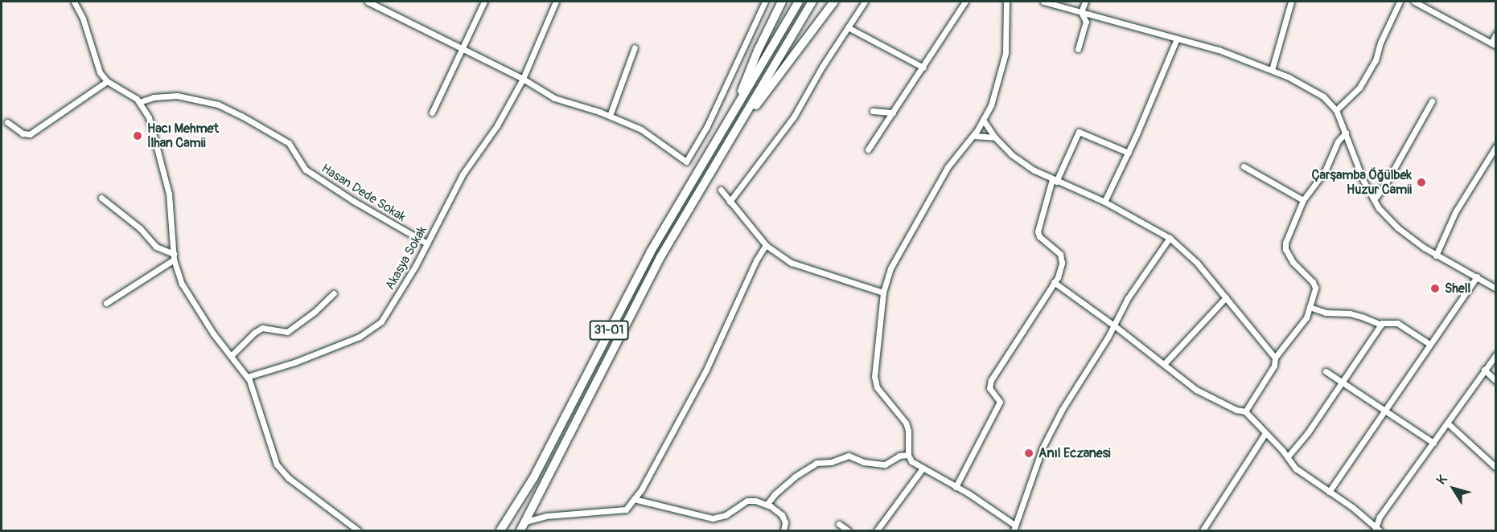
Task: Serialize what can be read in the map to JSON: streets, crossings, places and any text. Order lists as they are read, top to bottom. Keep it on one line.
{"streets":{"highway":["31-01"],"street":["Hasan Dede Sokak","Akasya Sokak"]},"crossings":[["Hasan Dede Sokak","Akasya Sokak"]],"places":["Hacı Mehmet İlhan Camii","Çarşamba Öğülbek Huzur Camii","Shell","Anıl Eczanesi"],"north":"top left"}
